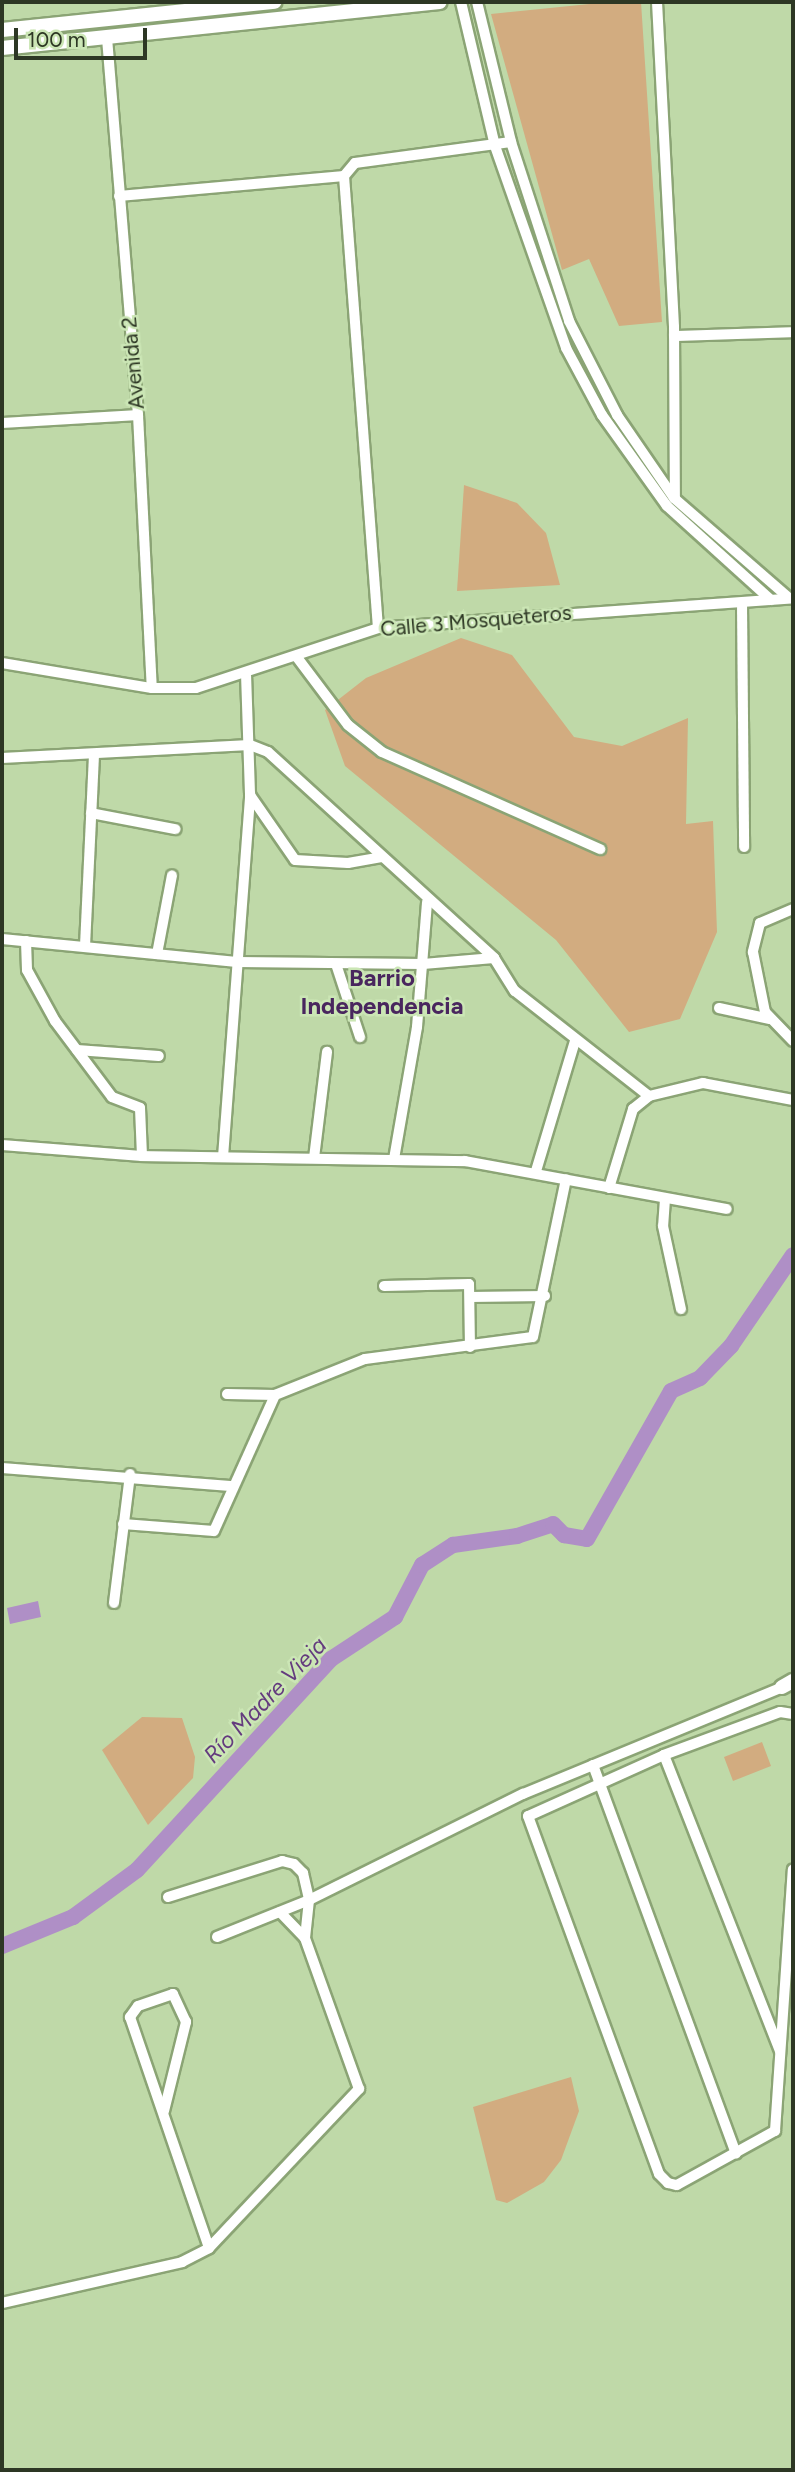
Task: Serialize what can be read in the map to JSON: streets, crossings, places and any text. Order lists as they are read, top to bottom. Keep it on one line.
{"streets":{"street":["Avenida 2","Calle 3 Mosqueteros"]},"crossings":[["Avenida 2","Calle 3 Mosqueteros"]],"districts":["Barrio Independencia"],"water":["Río Madre Vieja"],"scale_bar":"100 m"}
